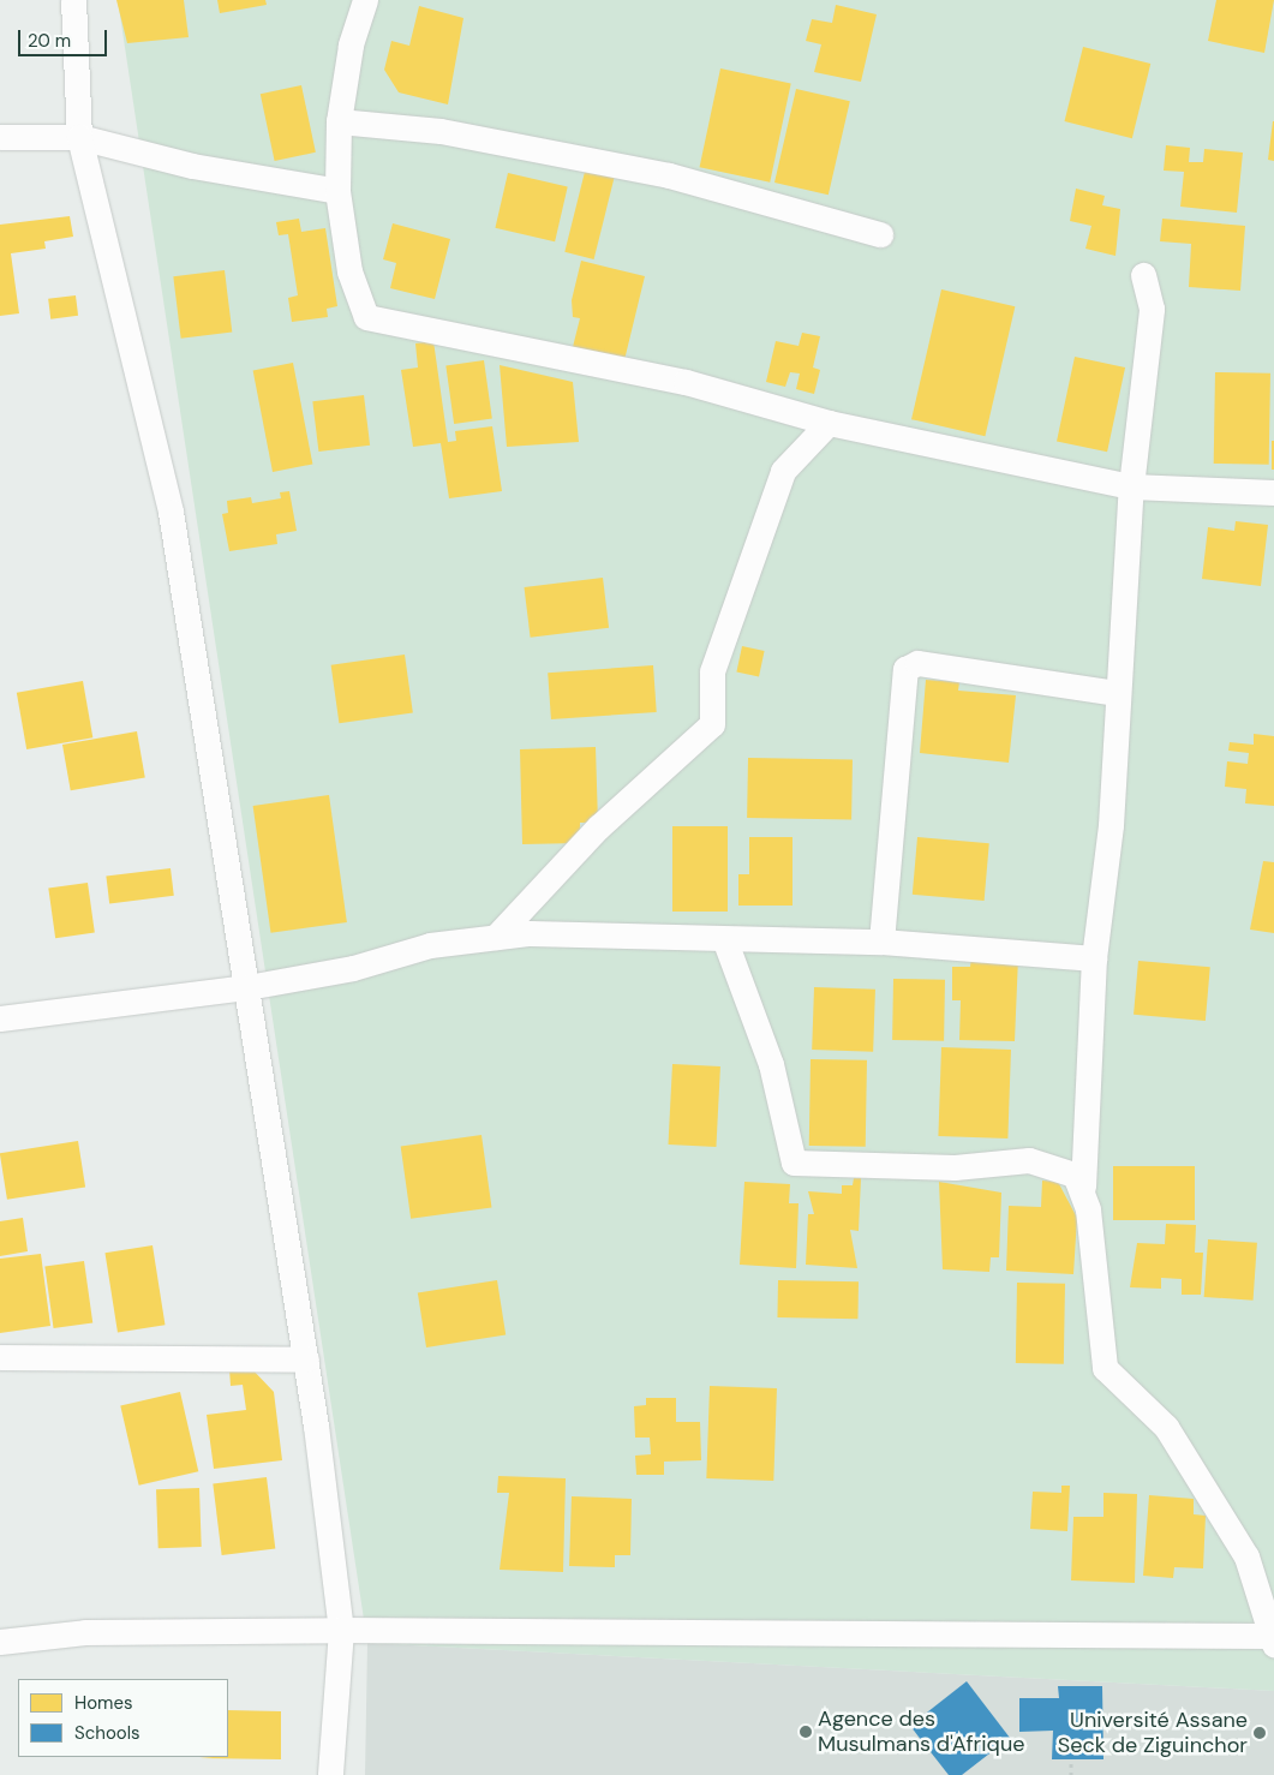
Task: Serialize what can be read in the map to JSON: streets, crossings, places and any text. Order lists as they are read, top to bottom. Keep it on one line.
{"places":["Agence des Musulmans d'Afrique","Université Assane Seck de Ziguinchor"],"legend":["Homes","Schools"],"scale_bar":"20 m"}
